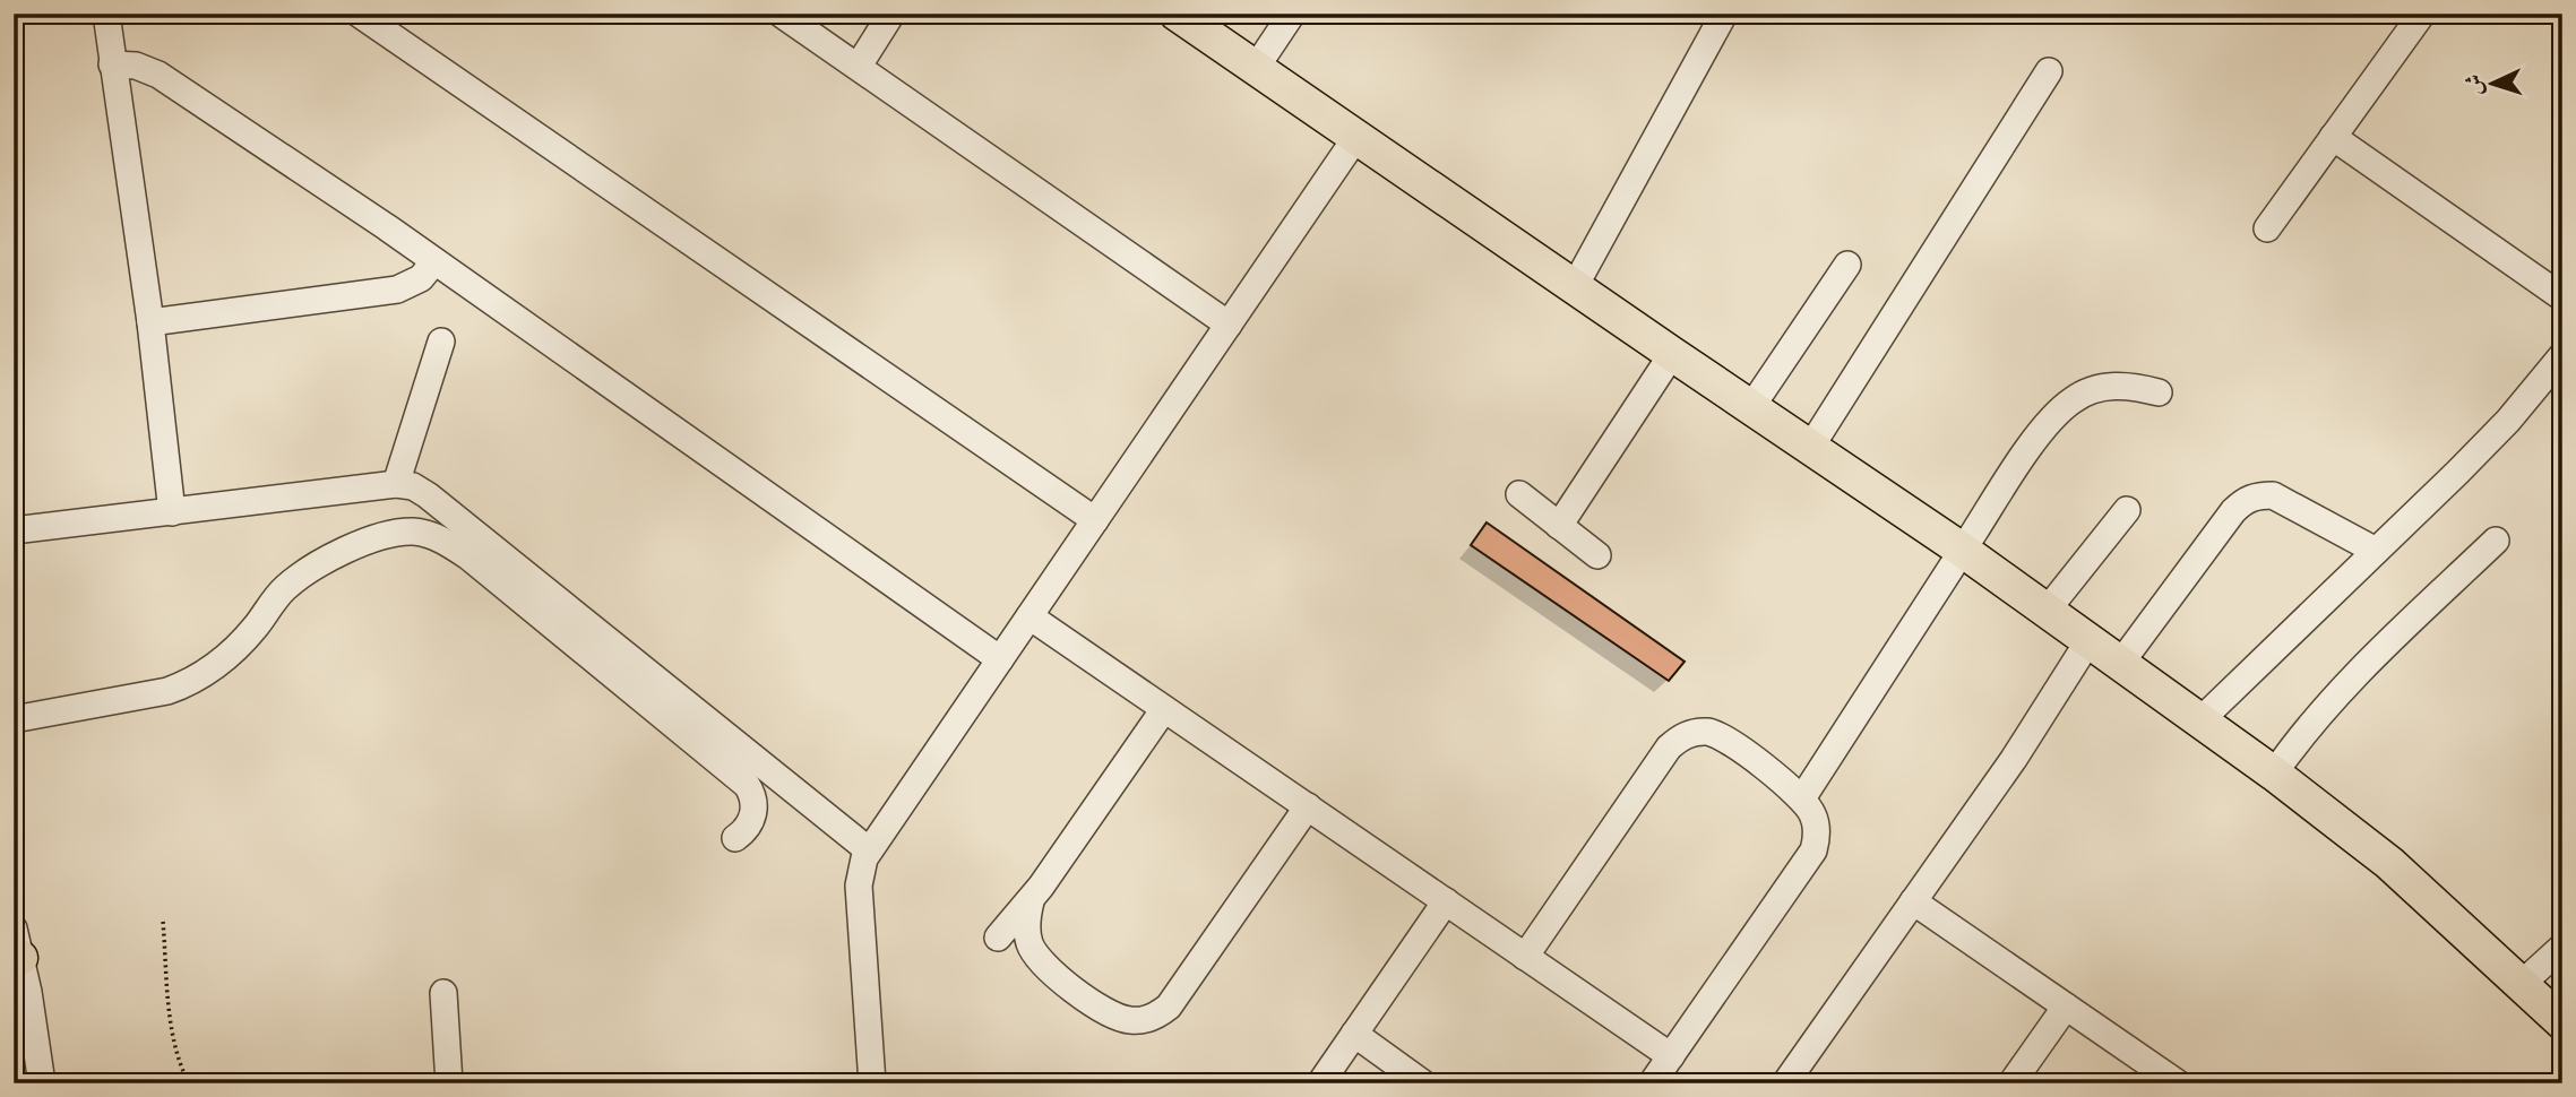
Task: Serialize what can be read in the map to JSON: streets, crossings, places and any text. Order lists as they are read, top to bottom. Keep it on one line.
{"north":"left"}
